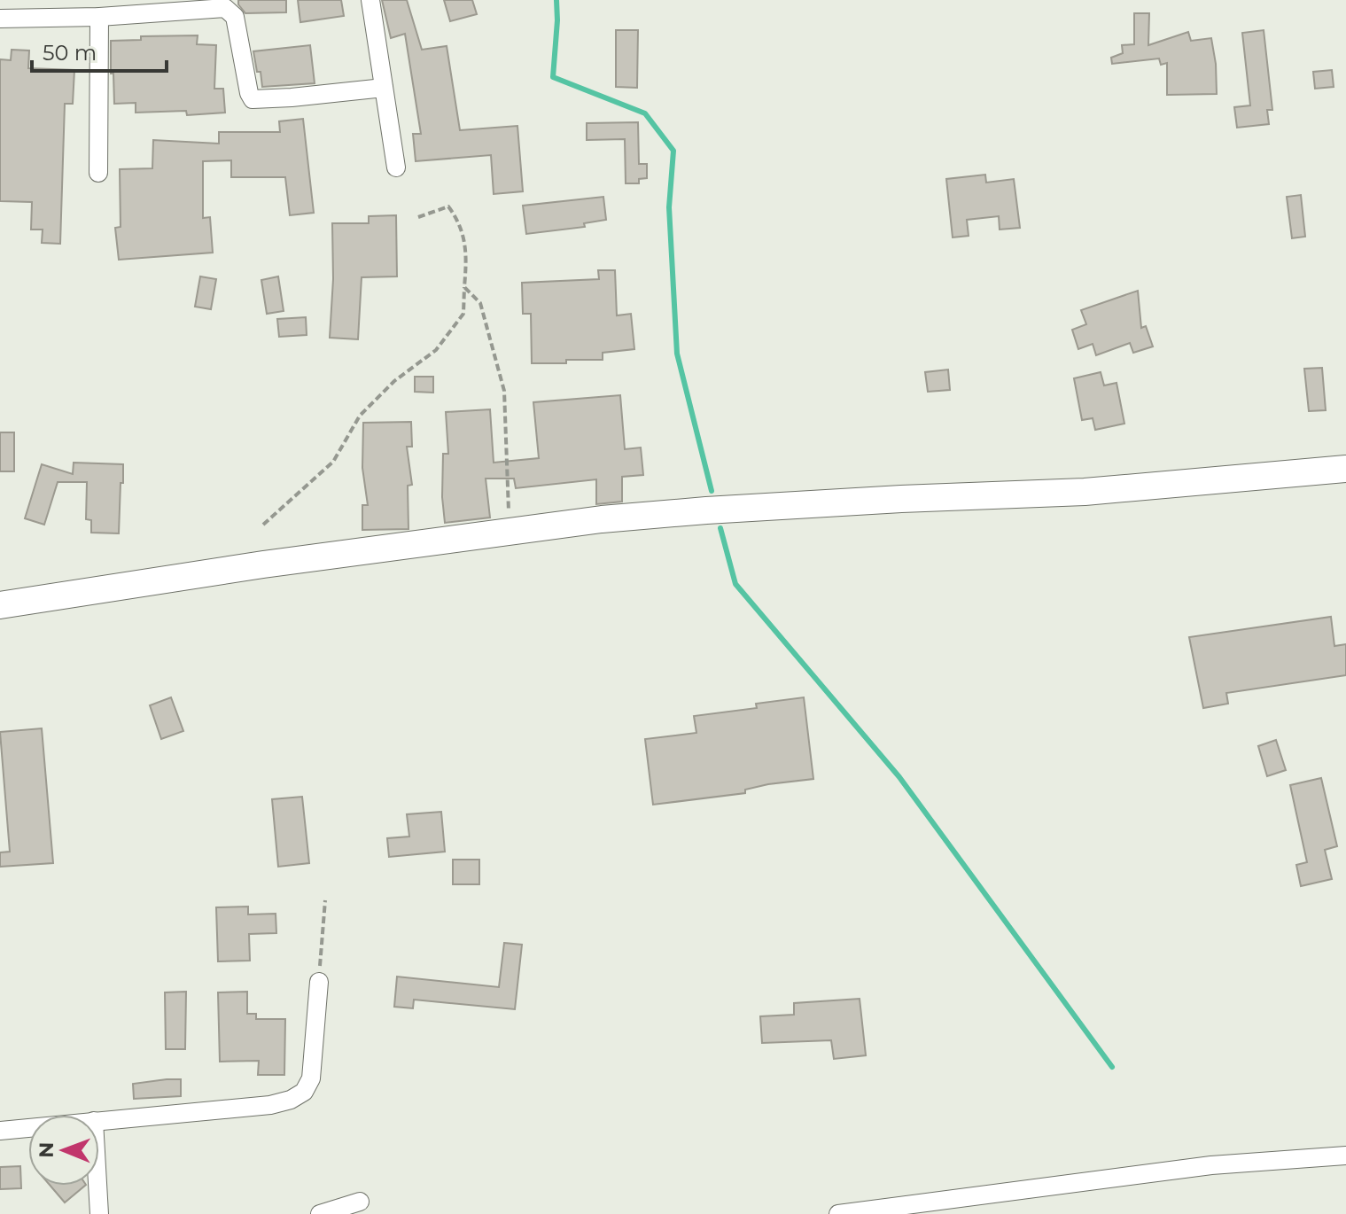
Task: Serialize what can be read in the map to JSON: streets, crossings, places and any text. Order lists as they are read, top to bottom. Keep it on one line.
{"scale_bar":"50 m","north":"left"}
